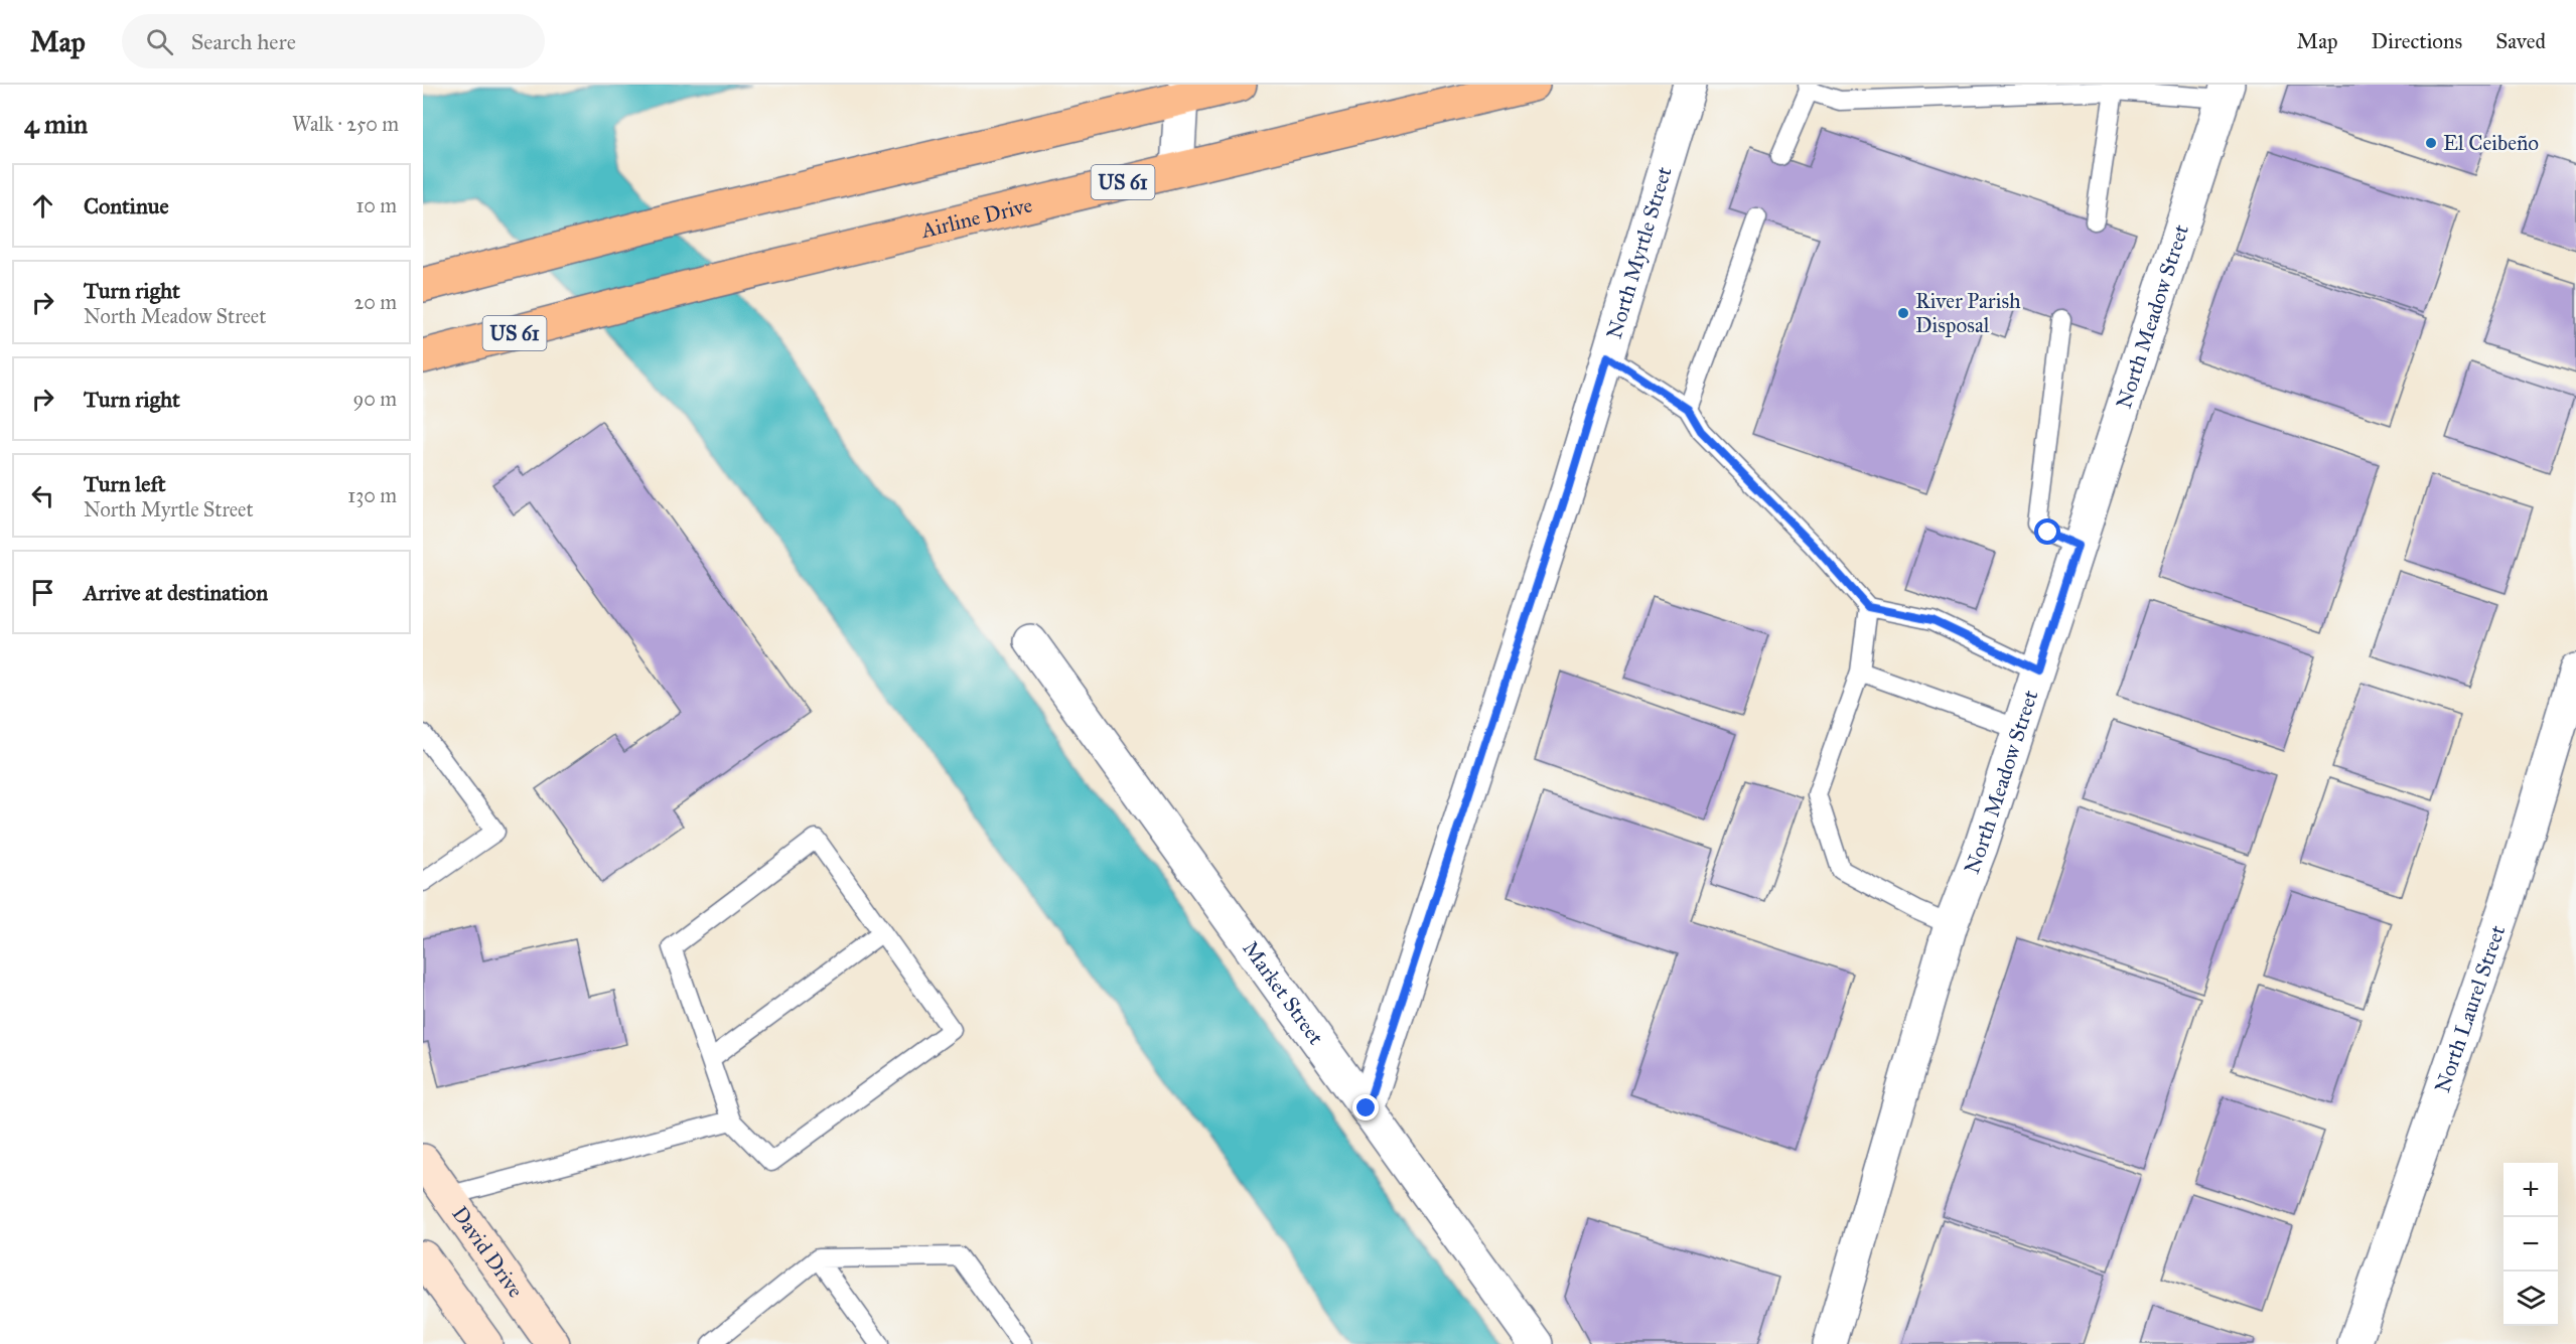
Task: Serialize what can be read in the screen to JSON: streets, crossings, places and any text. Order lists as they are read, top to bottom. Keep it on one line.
{"streets":{"highway":["US 61","Airline Drive"],"main road":["David Drive"],"street":["North Myrtle Street","North Meadow Street","Market Street","North Laurel Street"]},"crossings":[["North Myrtle Street","Market Street"]],"places":["El Ceibeño","River Parish Disposal"],"page":{"header":"Map","search":"Search here","nav":["Map","Directions","Saved"],"heading":["4 min","Walk · 250 m"],"list":[["Continue","10 m"],["Turn right","North Meadow Street","20 m"],["Turn right","90 m"],["Turn left","North Myrtle Street","130 m"],"Arrive at destination"],"map_buttons":["+","−"]}}
